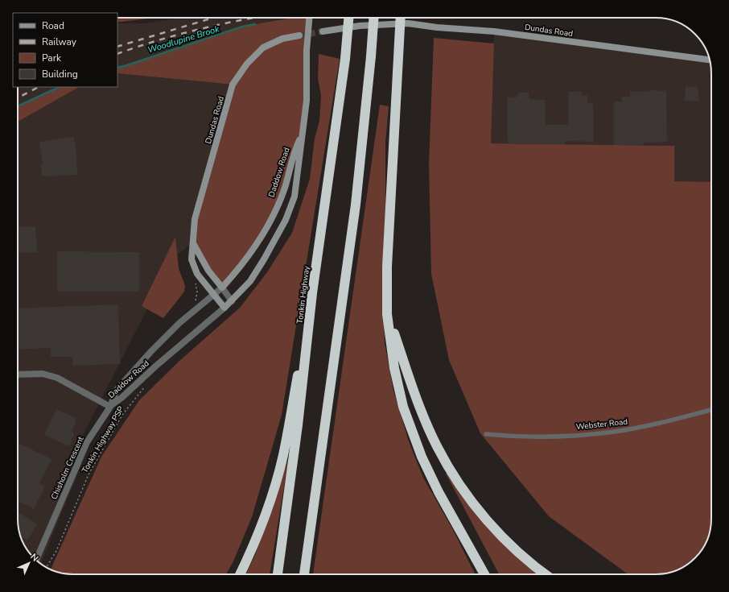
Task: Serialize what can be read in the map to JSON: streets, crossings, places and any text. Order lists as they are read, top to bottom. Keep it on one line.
{"streets":{"highway":["Tonkin Highway"],"main road":["Dundas Road","Daddow Road"],"street":["Chisholm Crescent"],"lane":["Webster Road"],"path":["Tonkin Highway PSP"]},"crossings":[["Dundas Road","Daddow Road"],["Daddow Road","Chisholm Crescent"]],"water":["Woodlupine Brook"],"legend":["Road","Railway","Park","Building"],"north":"top right"}
